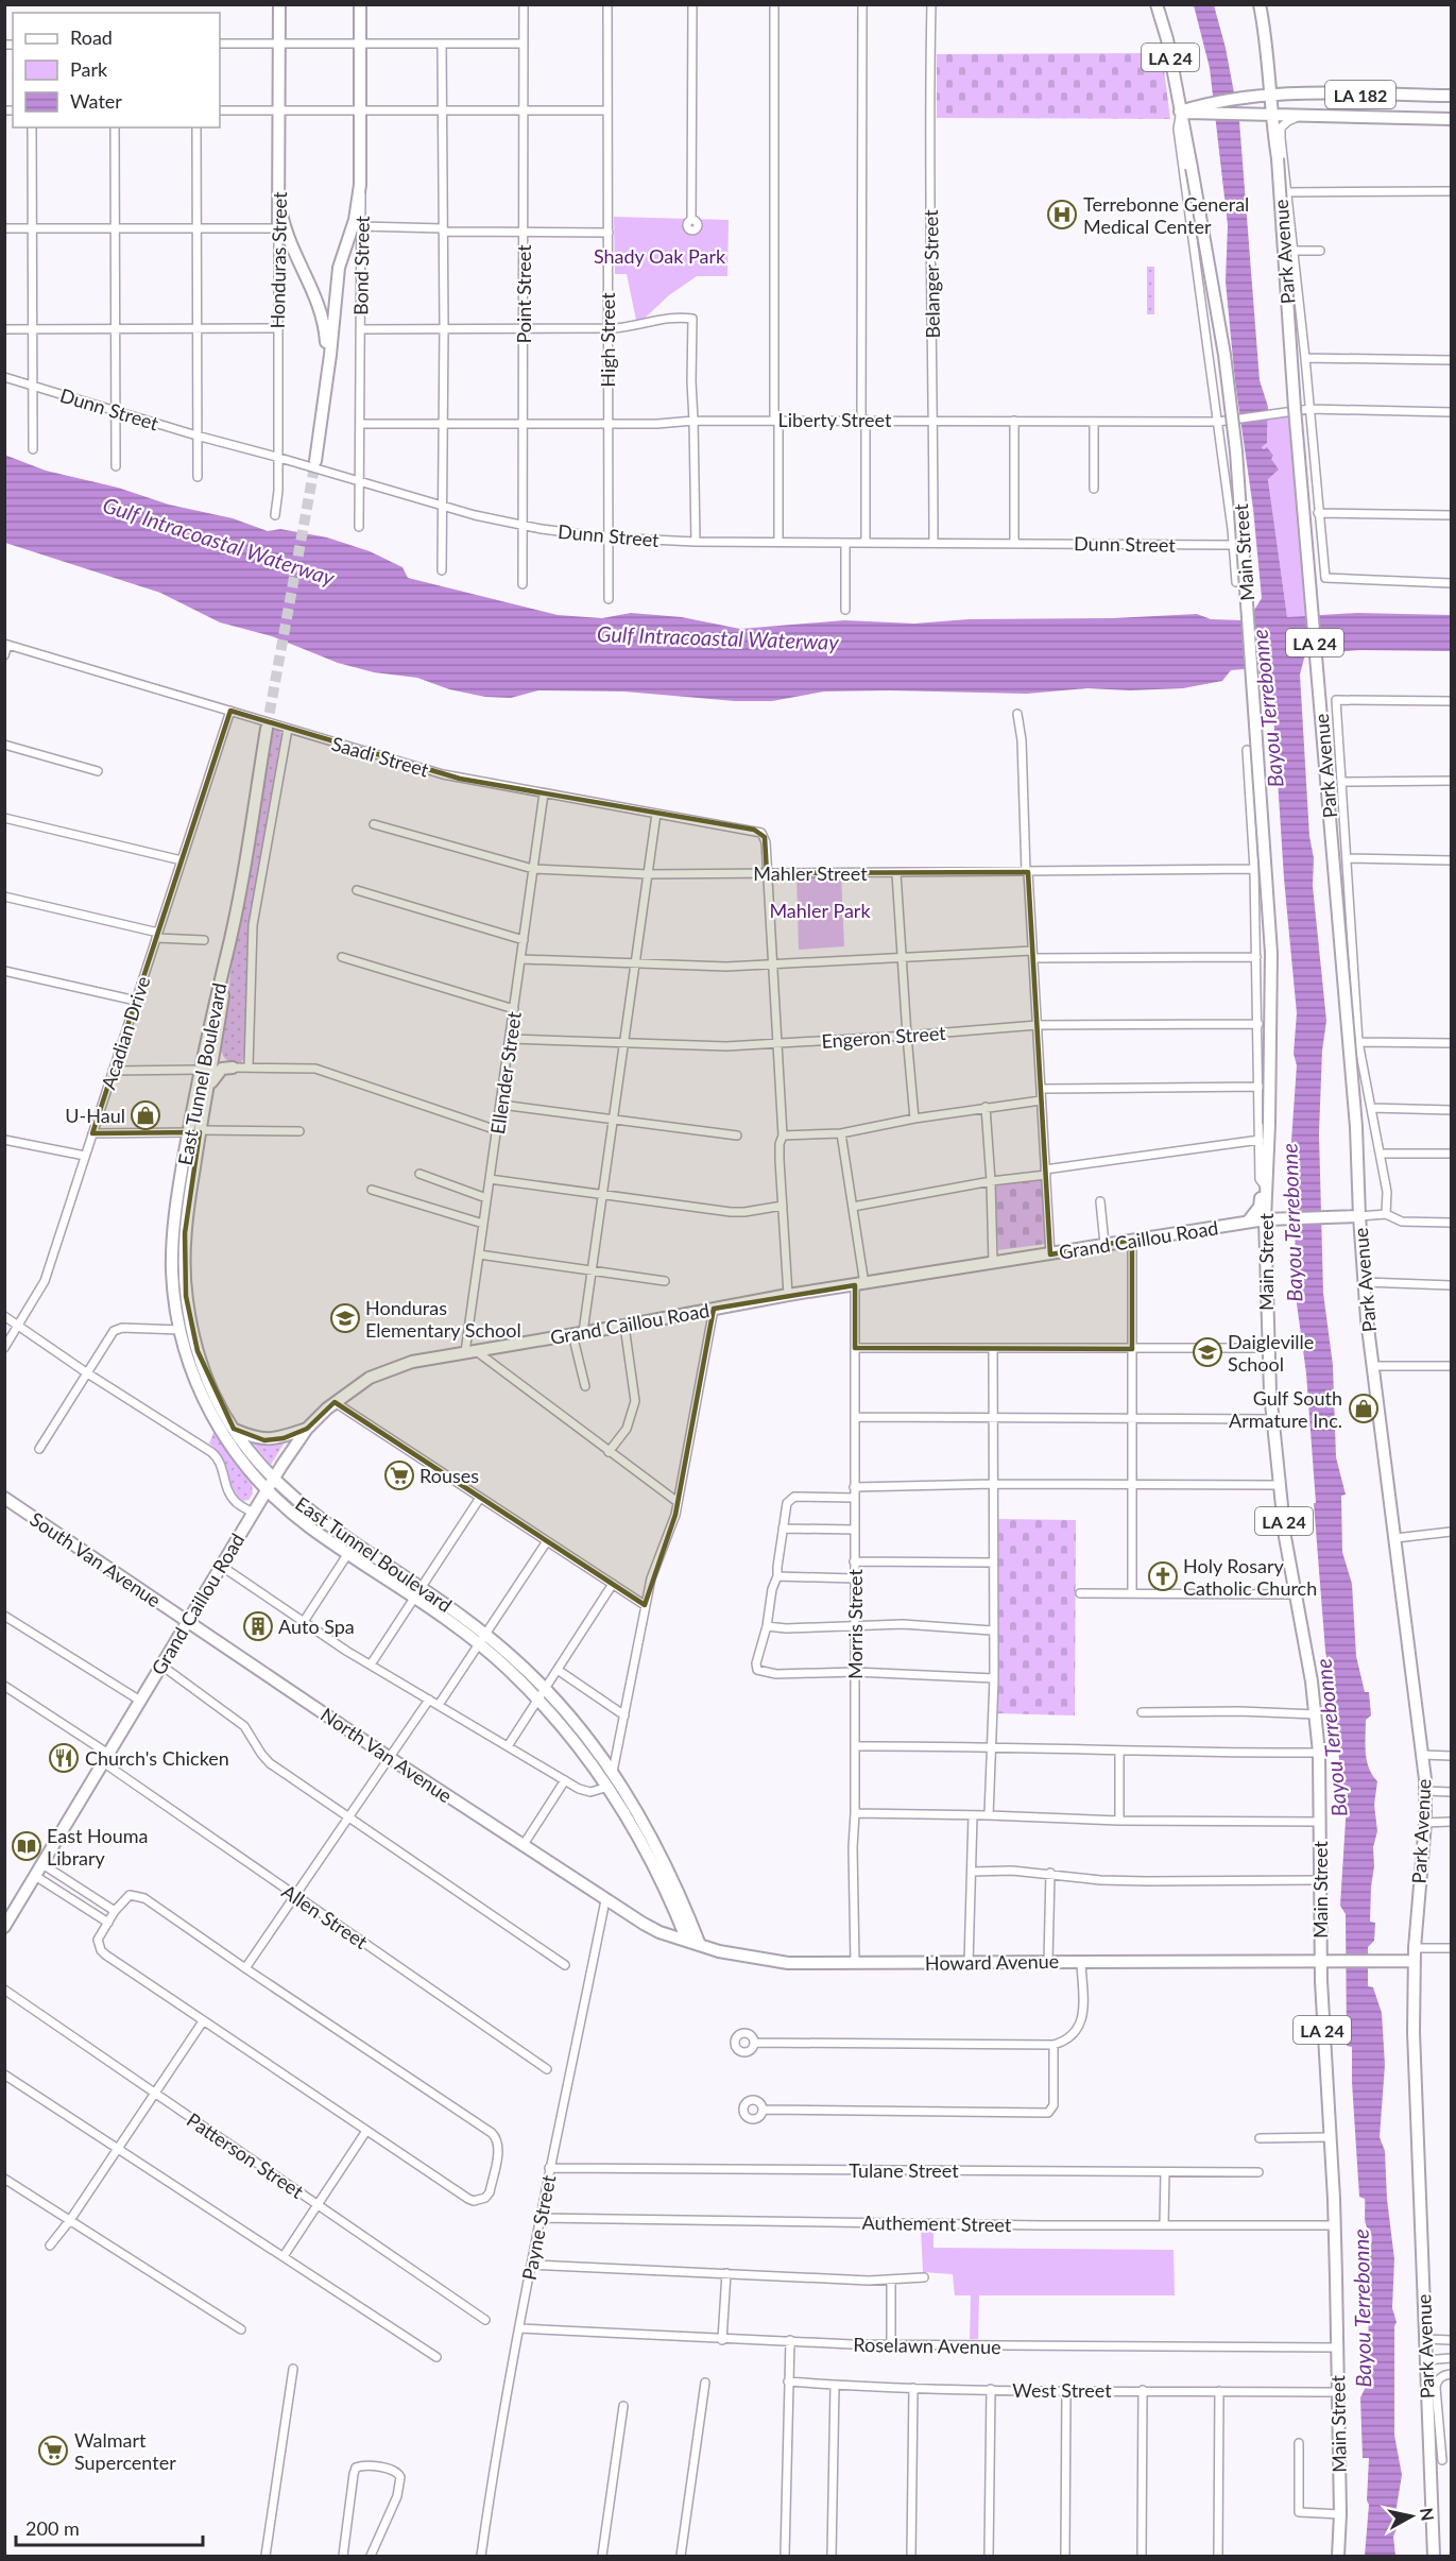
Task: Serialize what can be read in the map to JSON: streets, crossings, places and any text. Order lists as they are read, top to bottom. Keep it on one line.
{"streets":{"main road":["LA 24","LA 182","Park Avenue","Honduras Street","Bond Street","Main Street","East Tunnel Boulevard","Grand Caillou Road","South Van Avenue","North Van Avenue","Howard Avenue"],"street":["Belanger Street","Point Street","High Street","Dunn Street","Liberty Street","Saadi Street","Mahler Street","Acadian Drive","Engeron Street","Ellender Street","Morris Street","Allen Street","Patterson Street","Tulane Street","Authement Street","Payne Street","Roselawn Avenue","West Street"]},"crossings":[["LA 182","Park Avenue"],["LA 182","Main Street"],["Park Avenue","Grand Caillou Road"],["Park Avenue","Howard Avenue"],["Honduras Street","Dunn Street"],["Bond Street","Dunn Street"],["Bond Street","Liberty Street"],["Belanger Street","Dunn Street"],["Belanger Street","Liberty Street"],["Point Street","Dunn Street"],["Point Street","Liberty Street"],["High Street","Dunn Street"],["High Street","Liberty Street"],["Dunn Street","Main Street"],["Liberty Street","Main Street"],["Main Street","Mahler Street"],["Main Street","Engeron Street"],["Main Street","Grand Caillou Road"],["Main Street","Howard Avenue"],["Main Street","Authement Street"],["Main Street","Roselawn Avenue"],["Main Street","West Street"],["Saadi Street","Mahler Street"],["Saadi Street","Acadian Drive"],["Saadi Street","Ellender Street"],["Mahler Street","Ellender Street"],["Engeron Street","Ellender Street"],["Ellender Street","Grand Caillou Road"],["East Tunnel Boulevard","Grand Caillou Road"],["East Tunnel Boulevard","Howard Avenue"],["Grand Caillou Road","South Van Avenue"],["Grand Caillou Road","Morris Street"],["Grand Caillou Road","North Van Avenue"],["Grand Caillou Road","Allen Street"],["South Van Avenue","North Van Avenue"],["Morris Street","Howard Avenue"],["North Van Avenue","Howard Avenue"],["Howard Avenue","Payne Street"],["Tulane Street","Payne Street"],["Authement Street","Payne Street"],["Payne Street","Roselawn Avenue"]],"water":["Gulf Intracoastal Waterway","Bayou Terrebonne"],"parks":["Shady Oak Park","Mahler Park"],"places":{"hospital":["Terrebonne General Medical Center"],"shop":["U-Haul","Gulf South Armature Inc."],"school or university":["Honduras Elementary School","Daigleville School"],"supermarket":["Rouses","Walmart Supercenter"],"church":["Holy Rosary Catholic Church"],"building":["Auto Spa"],"restaurant":["Church's Chicken"],"library":["East Houma Library"]},"legend":["Road","Park","Water"],"scale_bar":"200 m","north":"right"}
